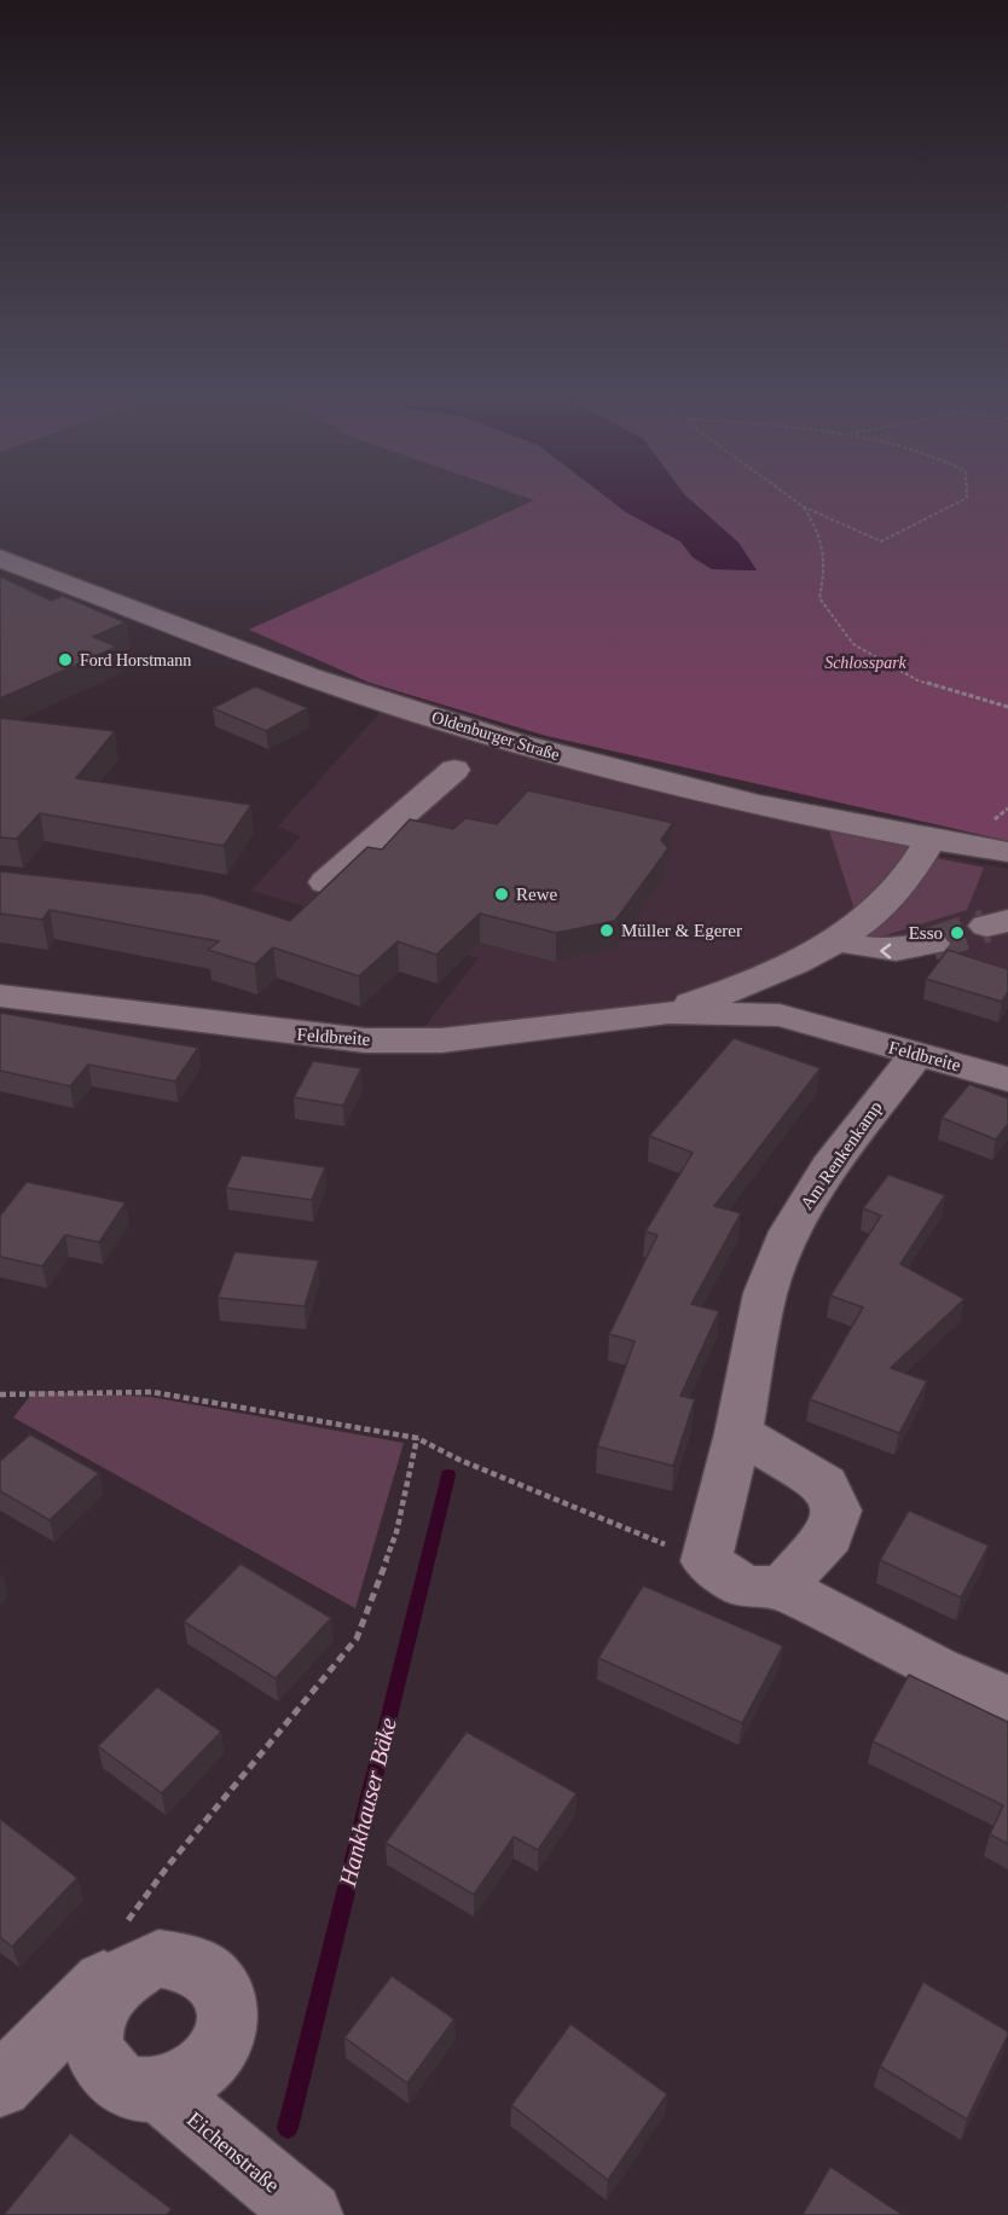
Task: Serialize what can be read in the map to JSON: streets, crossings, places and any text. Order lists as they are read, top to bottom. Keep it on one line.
{"streets":{"street":["Oldenburger Straße","Feldbreite","Am Renkenkamp","Eichenstraße"]},"crossings":[["Oldenburger Straße","Feldbreite"],["Feldbreite","Am Renkenkamp"]],"water":["Hankhauser Bäke"],"parks":["Schlosspark"],"places":["Ford Horstmann","Rewe","Müller & Egerer","Esso"]}
